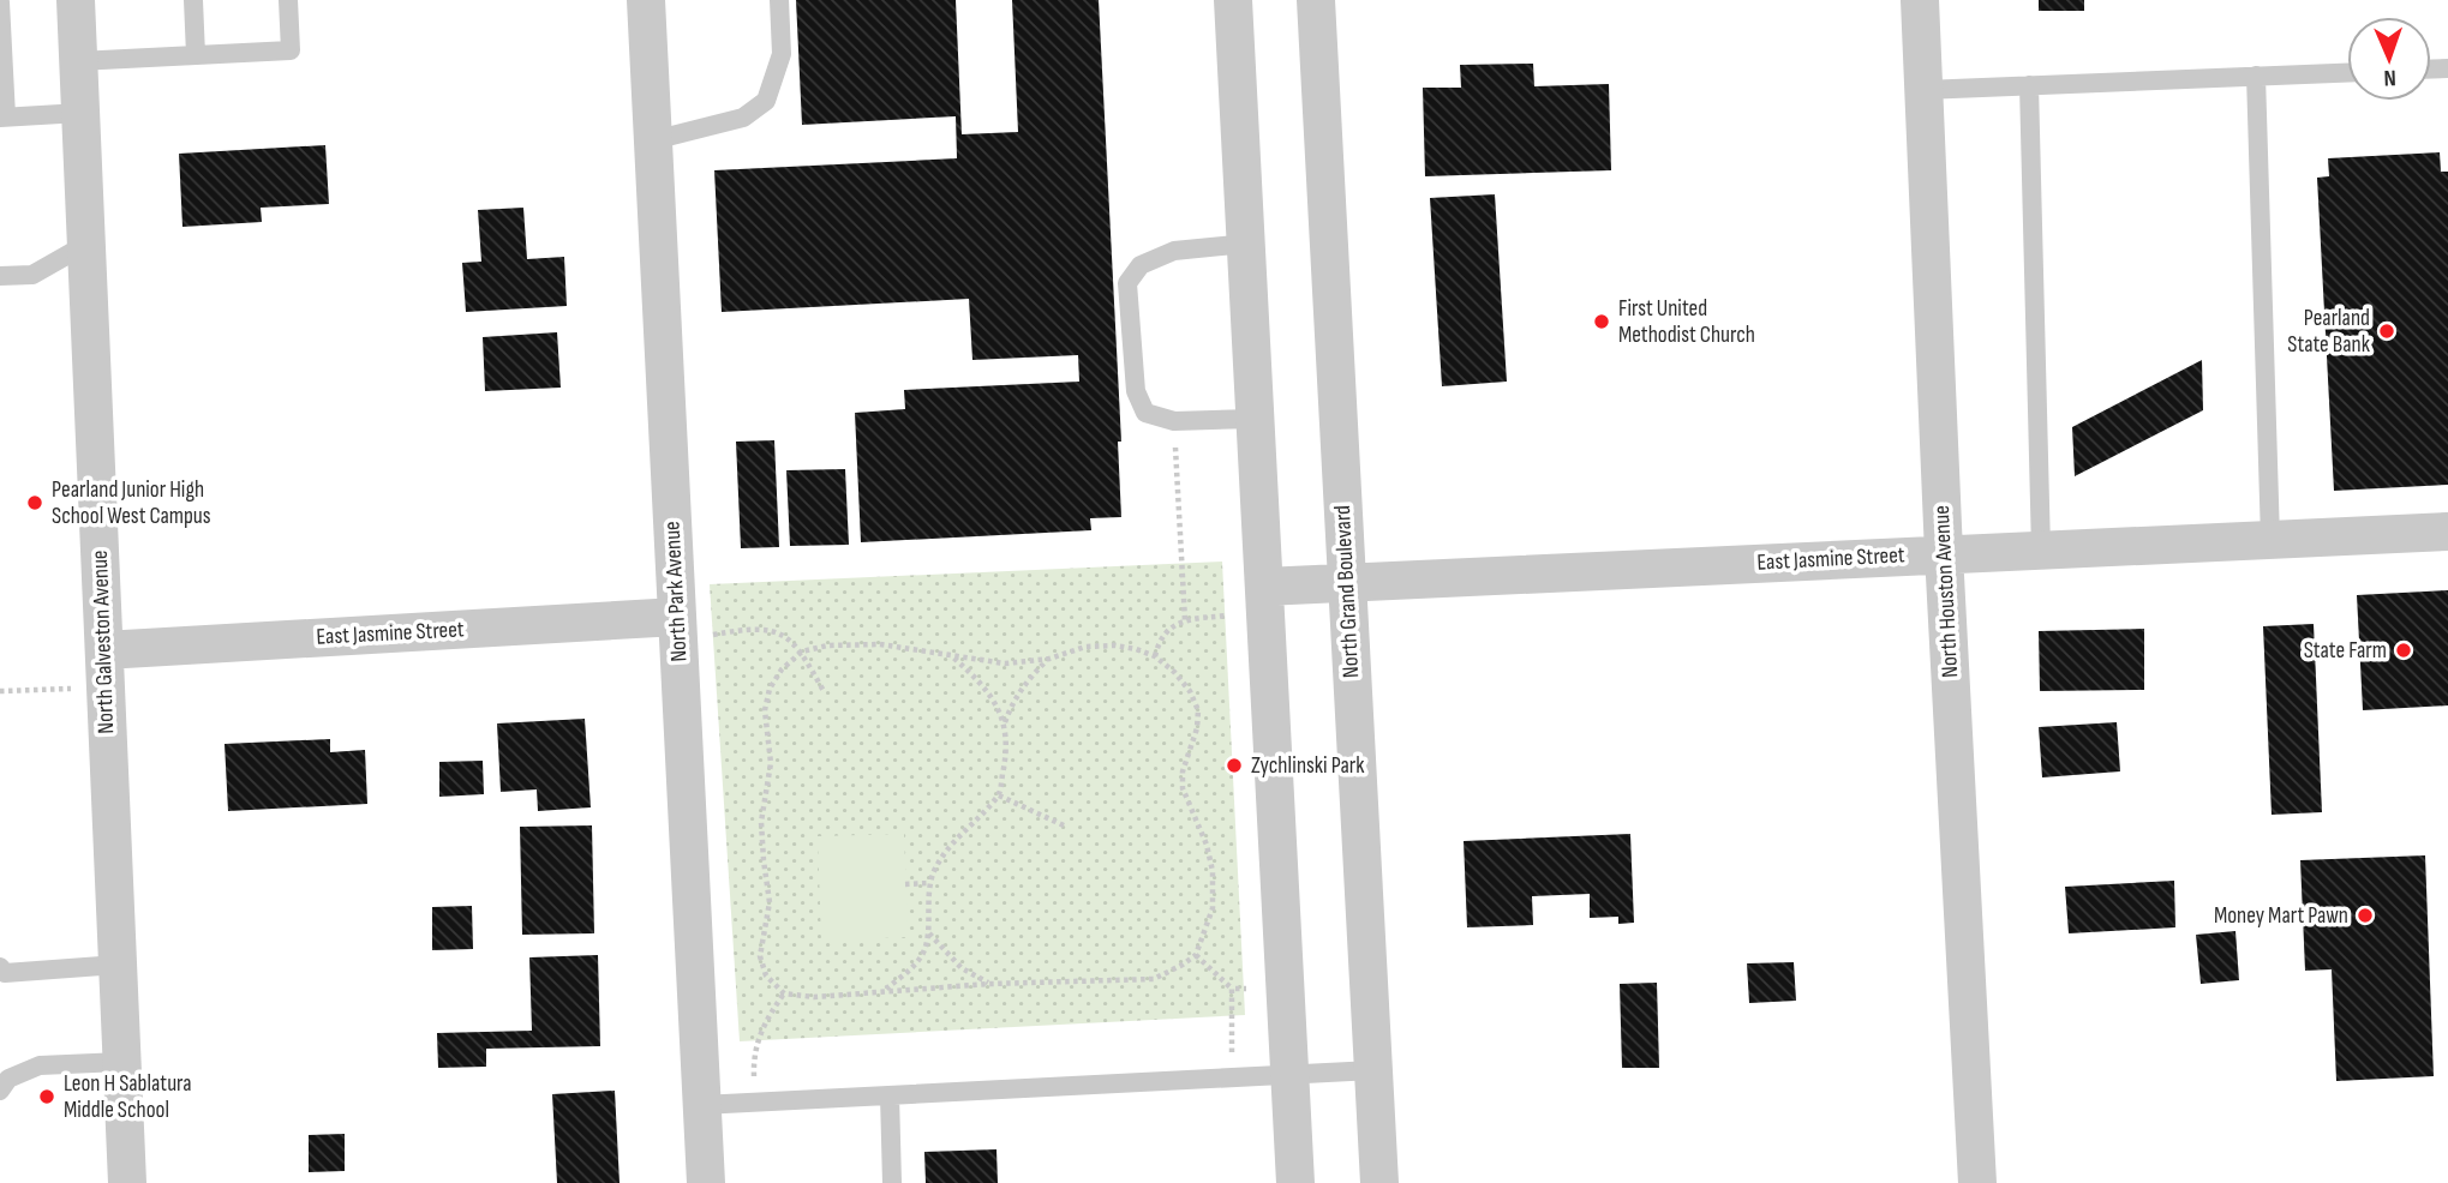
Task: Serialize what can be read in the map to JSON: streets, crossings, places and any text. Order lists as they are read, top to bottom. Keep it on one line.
{"streets":{"street":["East Jasmine Street","North Park Avenue","North Grand Boulevard","North Houston Avenue","North Galveston Avenue"]},"crossings":[["East Jasmine Street","North Park Avenue"],["East Jasmine Street","North Grand Boulevard"],["East Jasmine Street","North Houston Avenue"],["East Jasmine Street","North Galveston Avenue"]],"places":["First United Methodist Church","Pearland State Bank","Pearland Junior High School West Campus","State Farm","Zychlinski Park","Money Mart Pawn","Leon H Sablatura Middle School"],"north":"bottom"}
